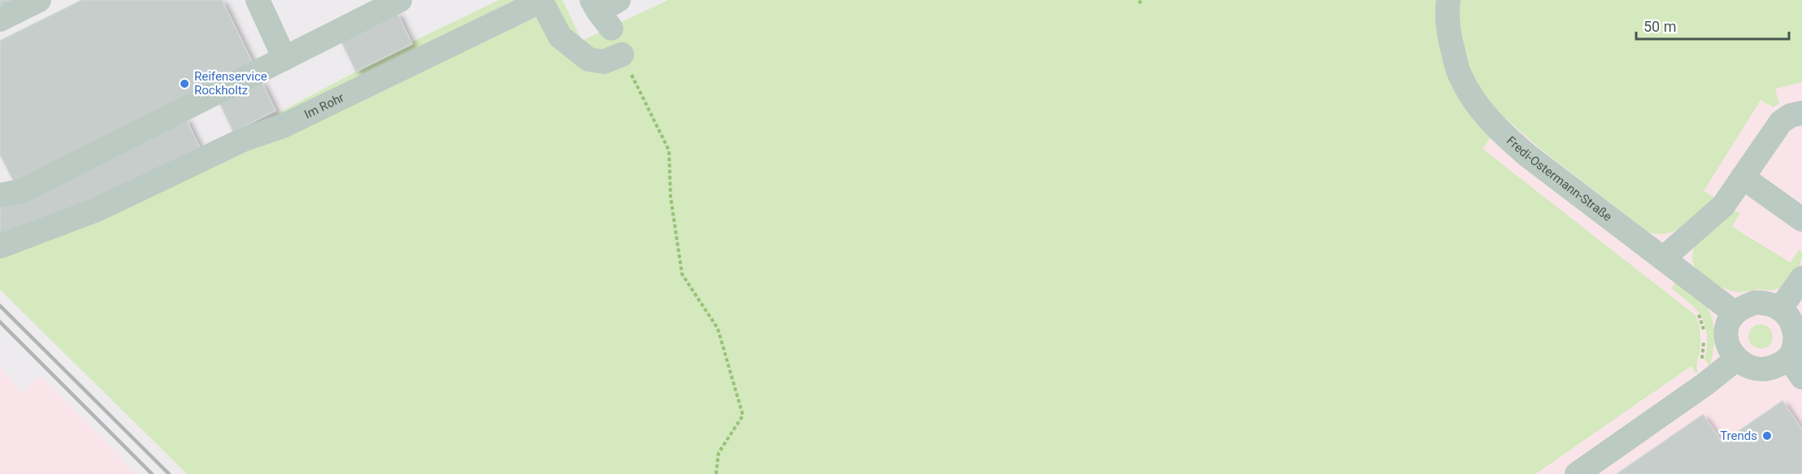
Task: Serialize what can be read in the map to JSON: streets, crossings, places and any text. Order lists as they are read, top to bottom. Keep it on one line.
{"streets":{"street":["Im Rohr","Fredi-Ostermann-Straße"]},"places":["Reifenservice Rockholtz","Trends"],"scale_bar":"50 m"}
